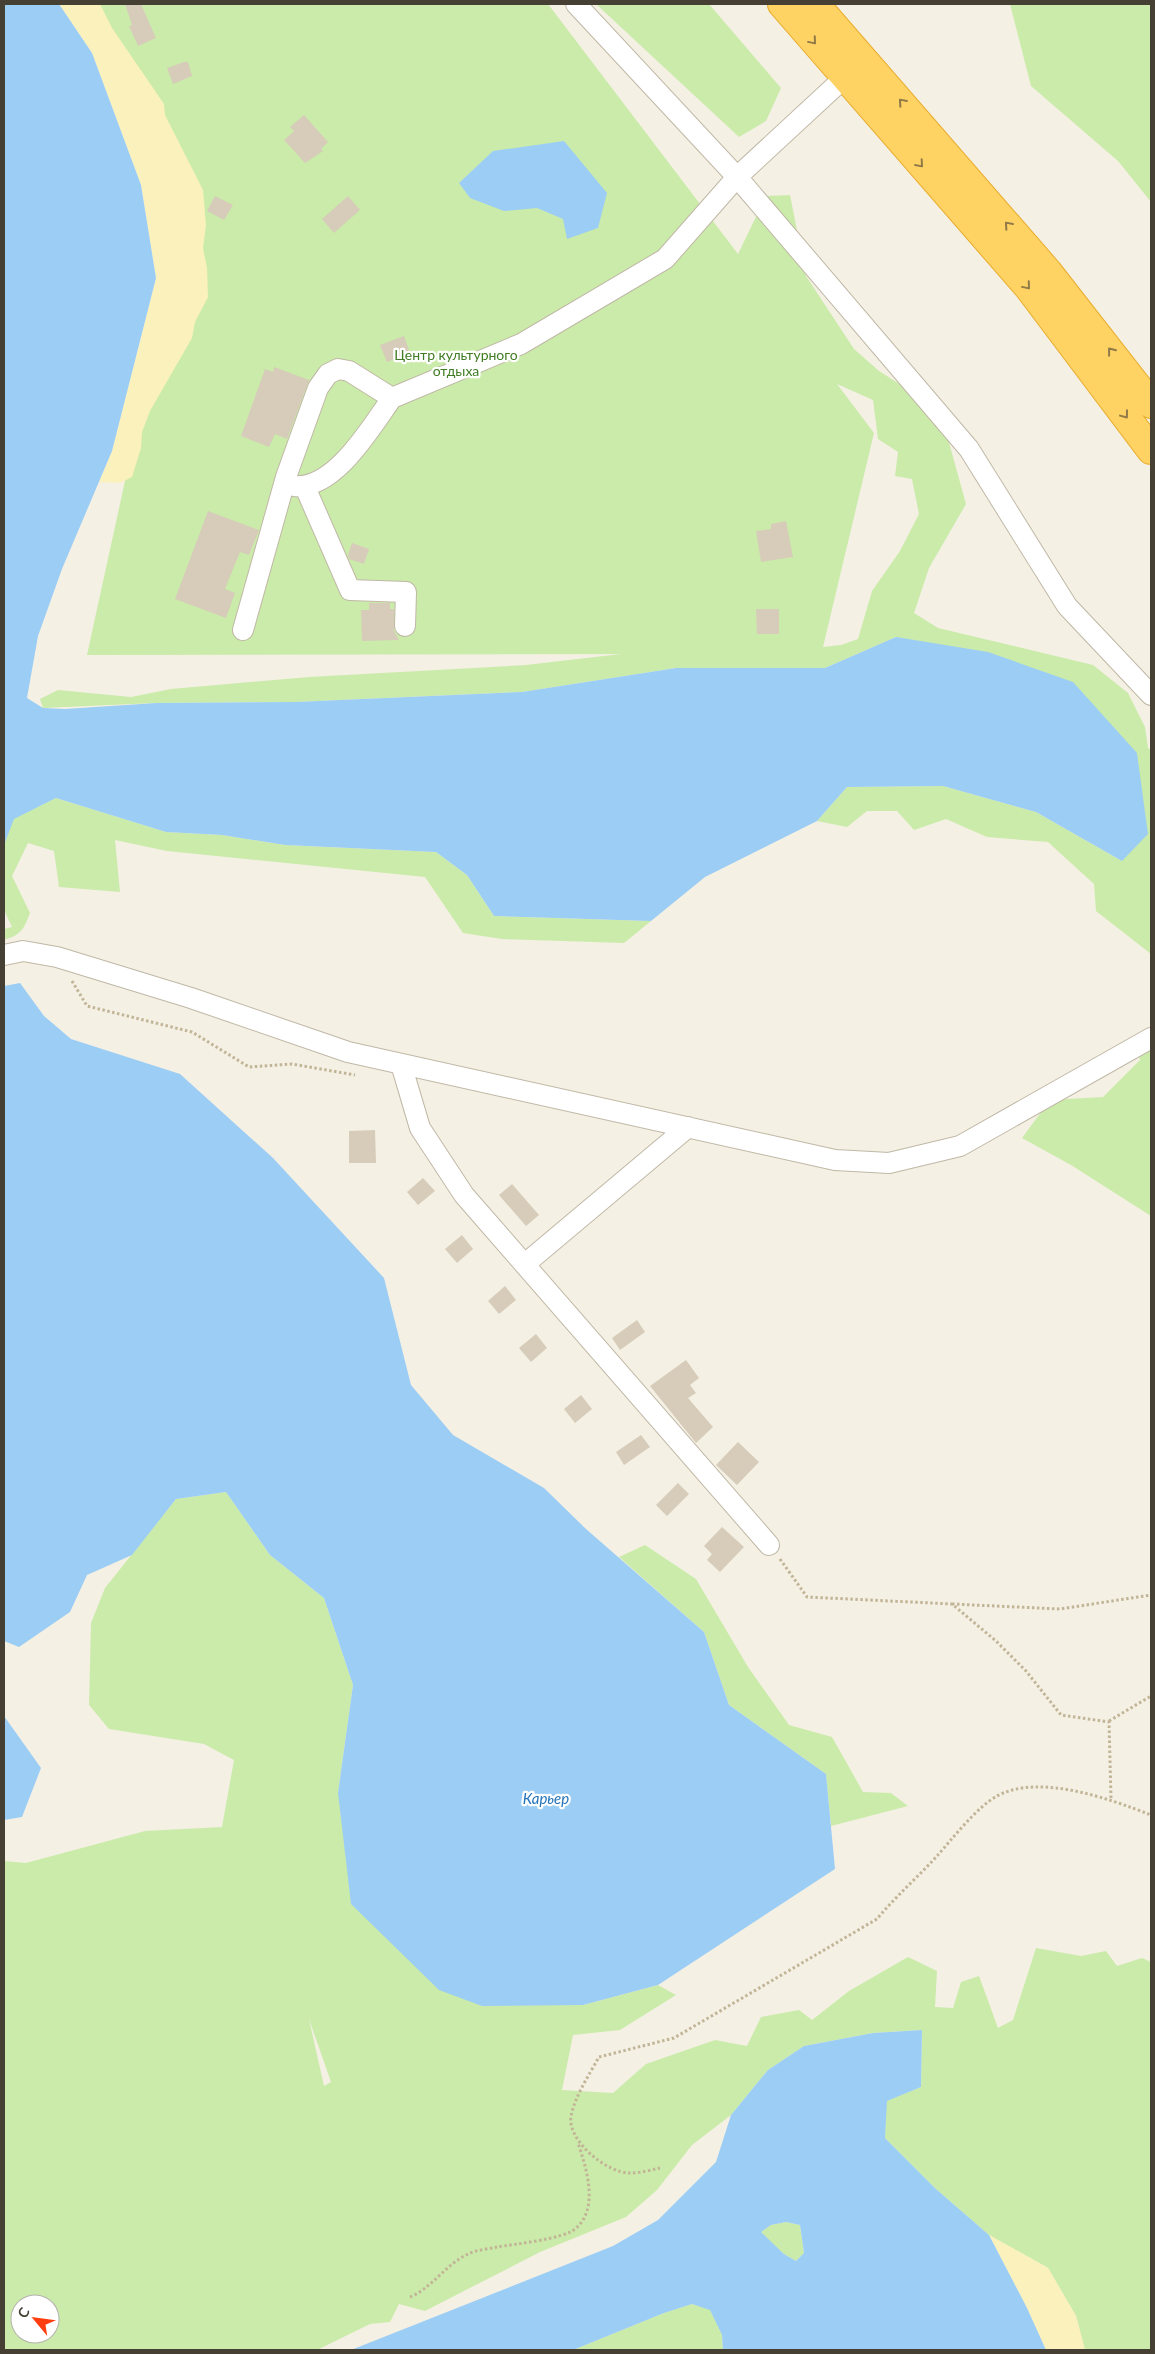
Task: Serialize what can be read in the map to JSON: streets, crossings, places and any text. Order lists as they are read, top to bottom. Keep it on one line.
{"water":["Карьер"],"parks":["Центр культурного отдыха"],"north":"top left"}
